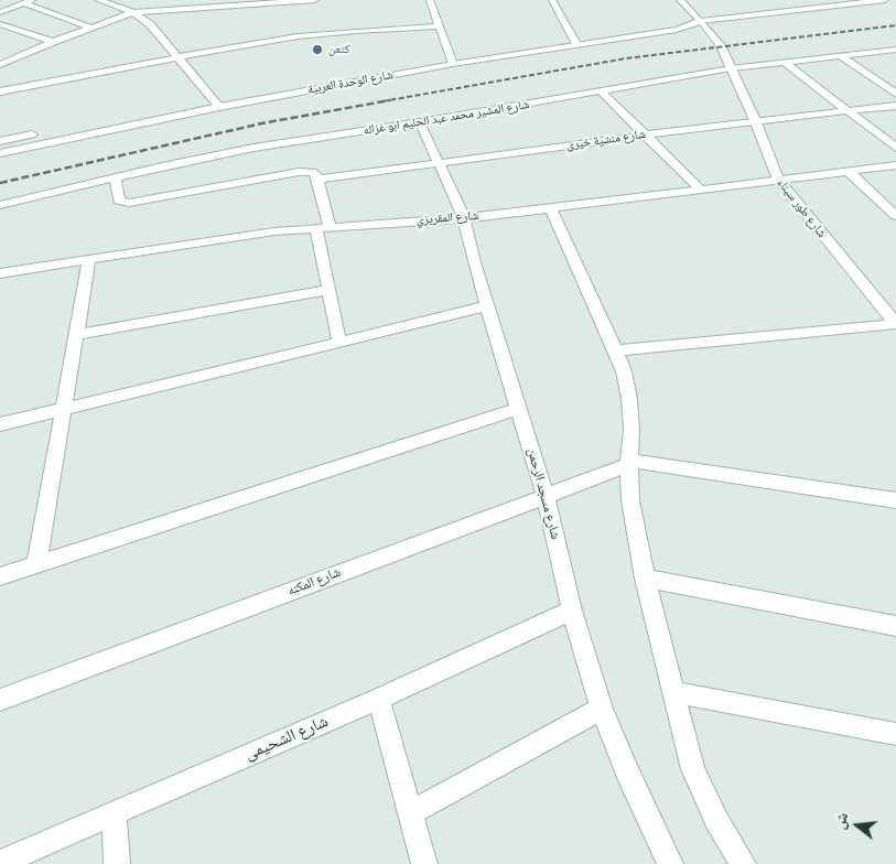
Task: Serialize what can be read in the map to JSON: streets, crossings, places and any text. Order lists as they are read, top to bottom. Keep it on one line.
{"streets":{"street":["شارع الوحدة العربية","شارع المشير محمد عبد الحليم ابو غزاله","شارع منشية خيرى","شارع طور سيناء","شارع المقريزي","شارع مسجد الرحمن","شارع المكنه","شارع الشحيمى"]},"crossings":[["شارع الوحدة العربية","شارع طور سيناء"],["شارع المشير محمد عبد الحليم ابو غزاله","شارع طور سيناء"],["شارع المشير محمد عبد الحليم ابو غزاله","شارع مسجد الرحمن"],["شارع منشية خيرى","شارع طور سيناء"],["شارع منشية خيرى","شارع مسجد الرحمن"],["شارع طور سيناء","شارع المقريزي"],["شارع المقريزي","شارع مسجد الرحمن"],["شارع مسجد الرحمن","شارع المكنه"],["شارع مسجد الرحمن","شارع الشحيمى"]],"places":["كتعن"],"north":"left"}
